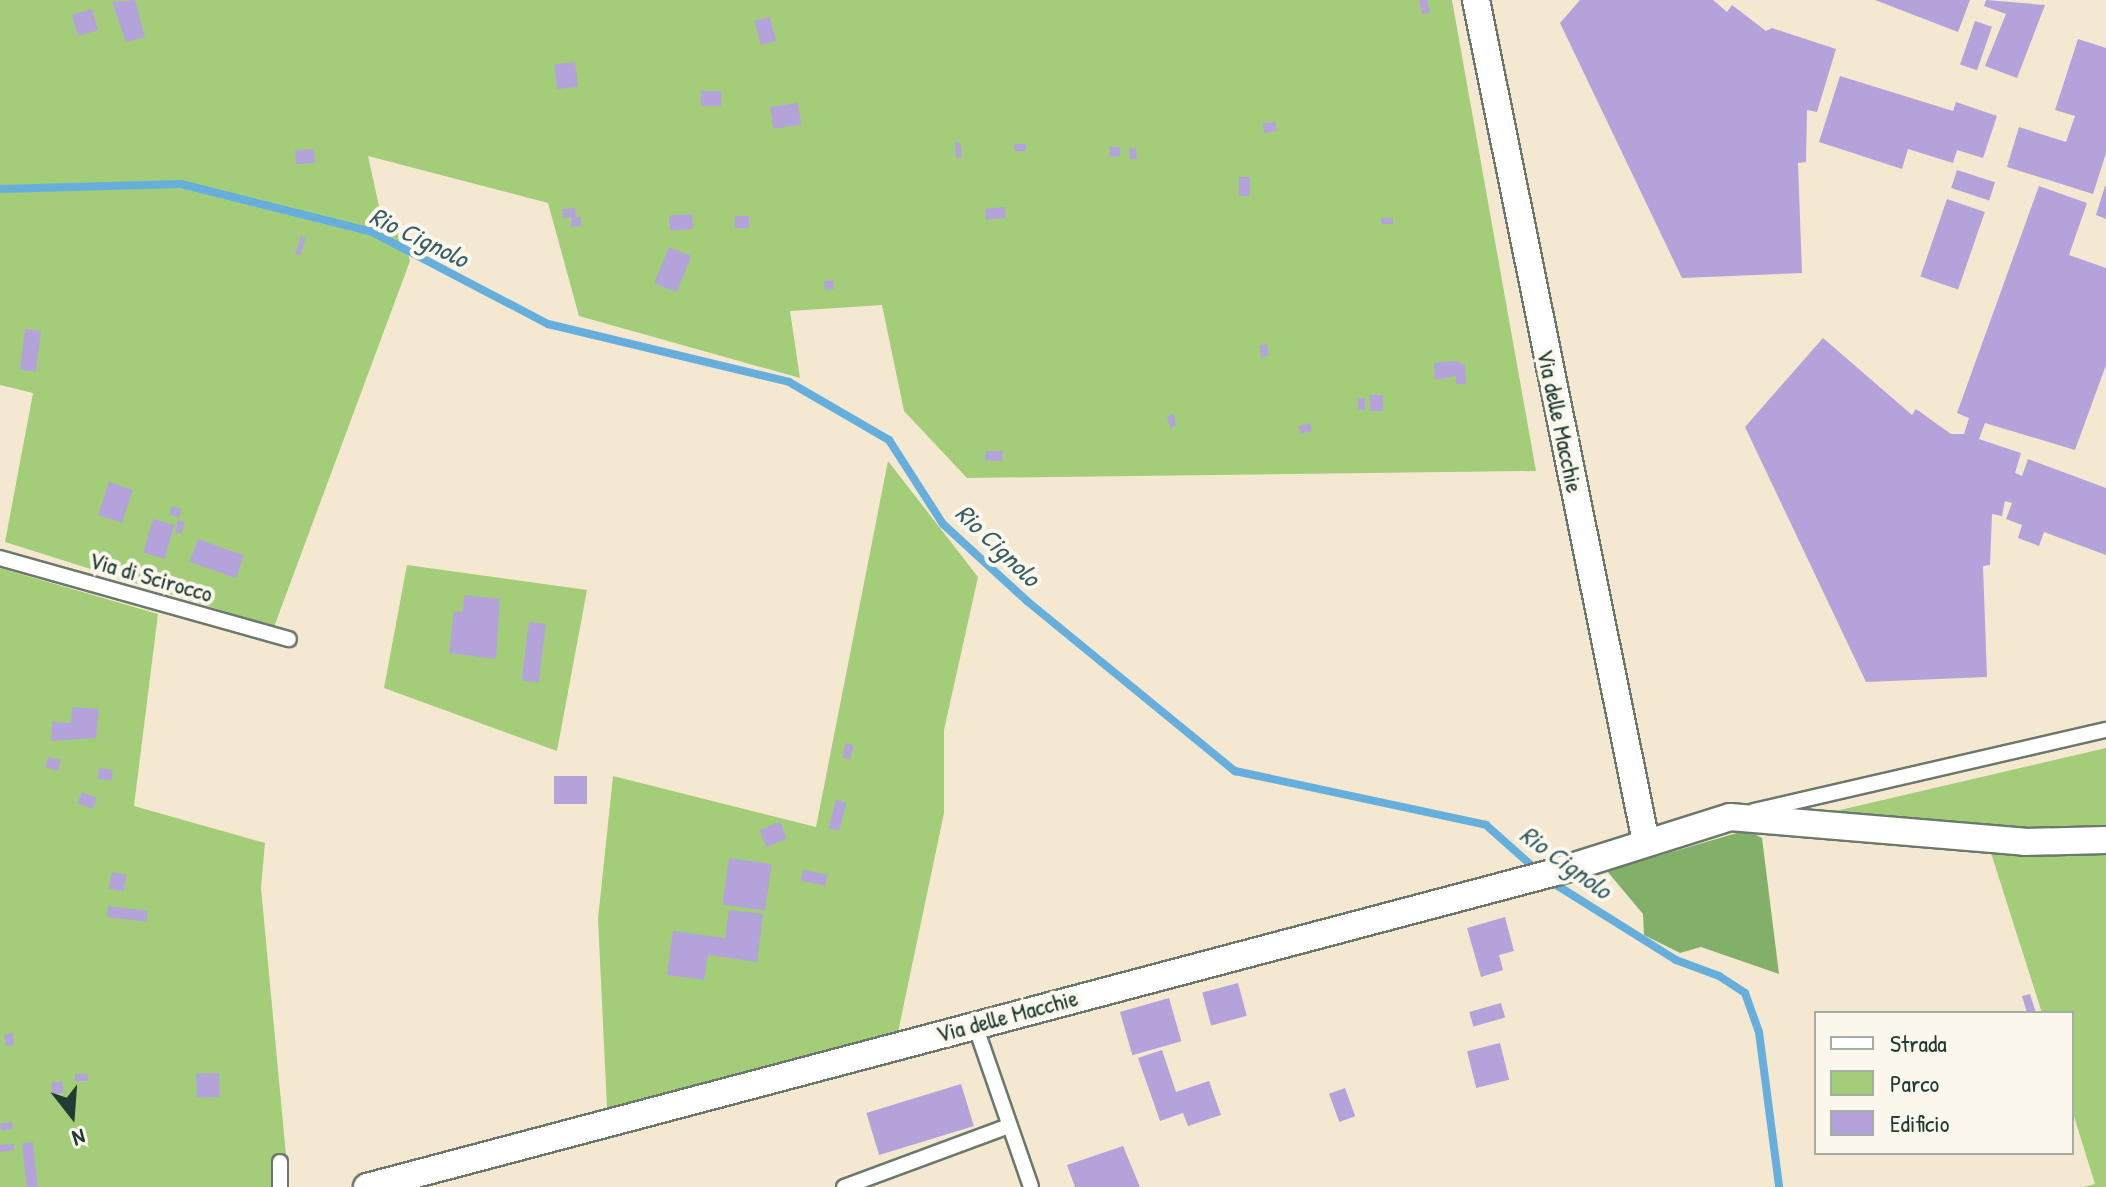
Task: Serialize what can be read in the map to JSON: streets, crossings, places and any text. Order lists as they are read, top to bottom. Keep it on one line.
{"streets":{"street":["Via delle Macchie"],"lane":["Via di Scirocco"]},"water":["Rio Cignolo"],"legend":["Strada","Parco","Edificio"],"north":"bottom"}
